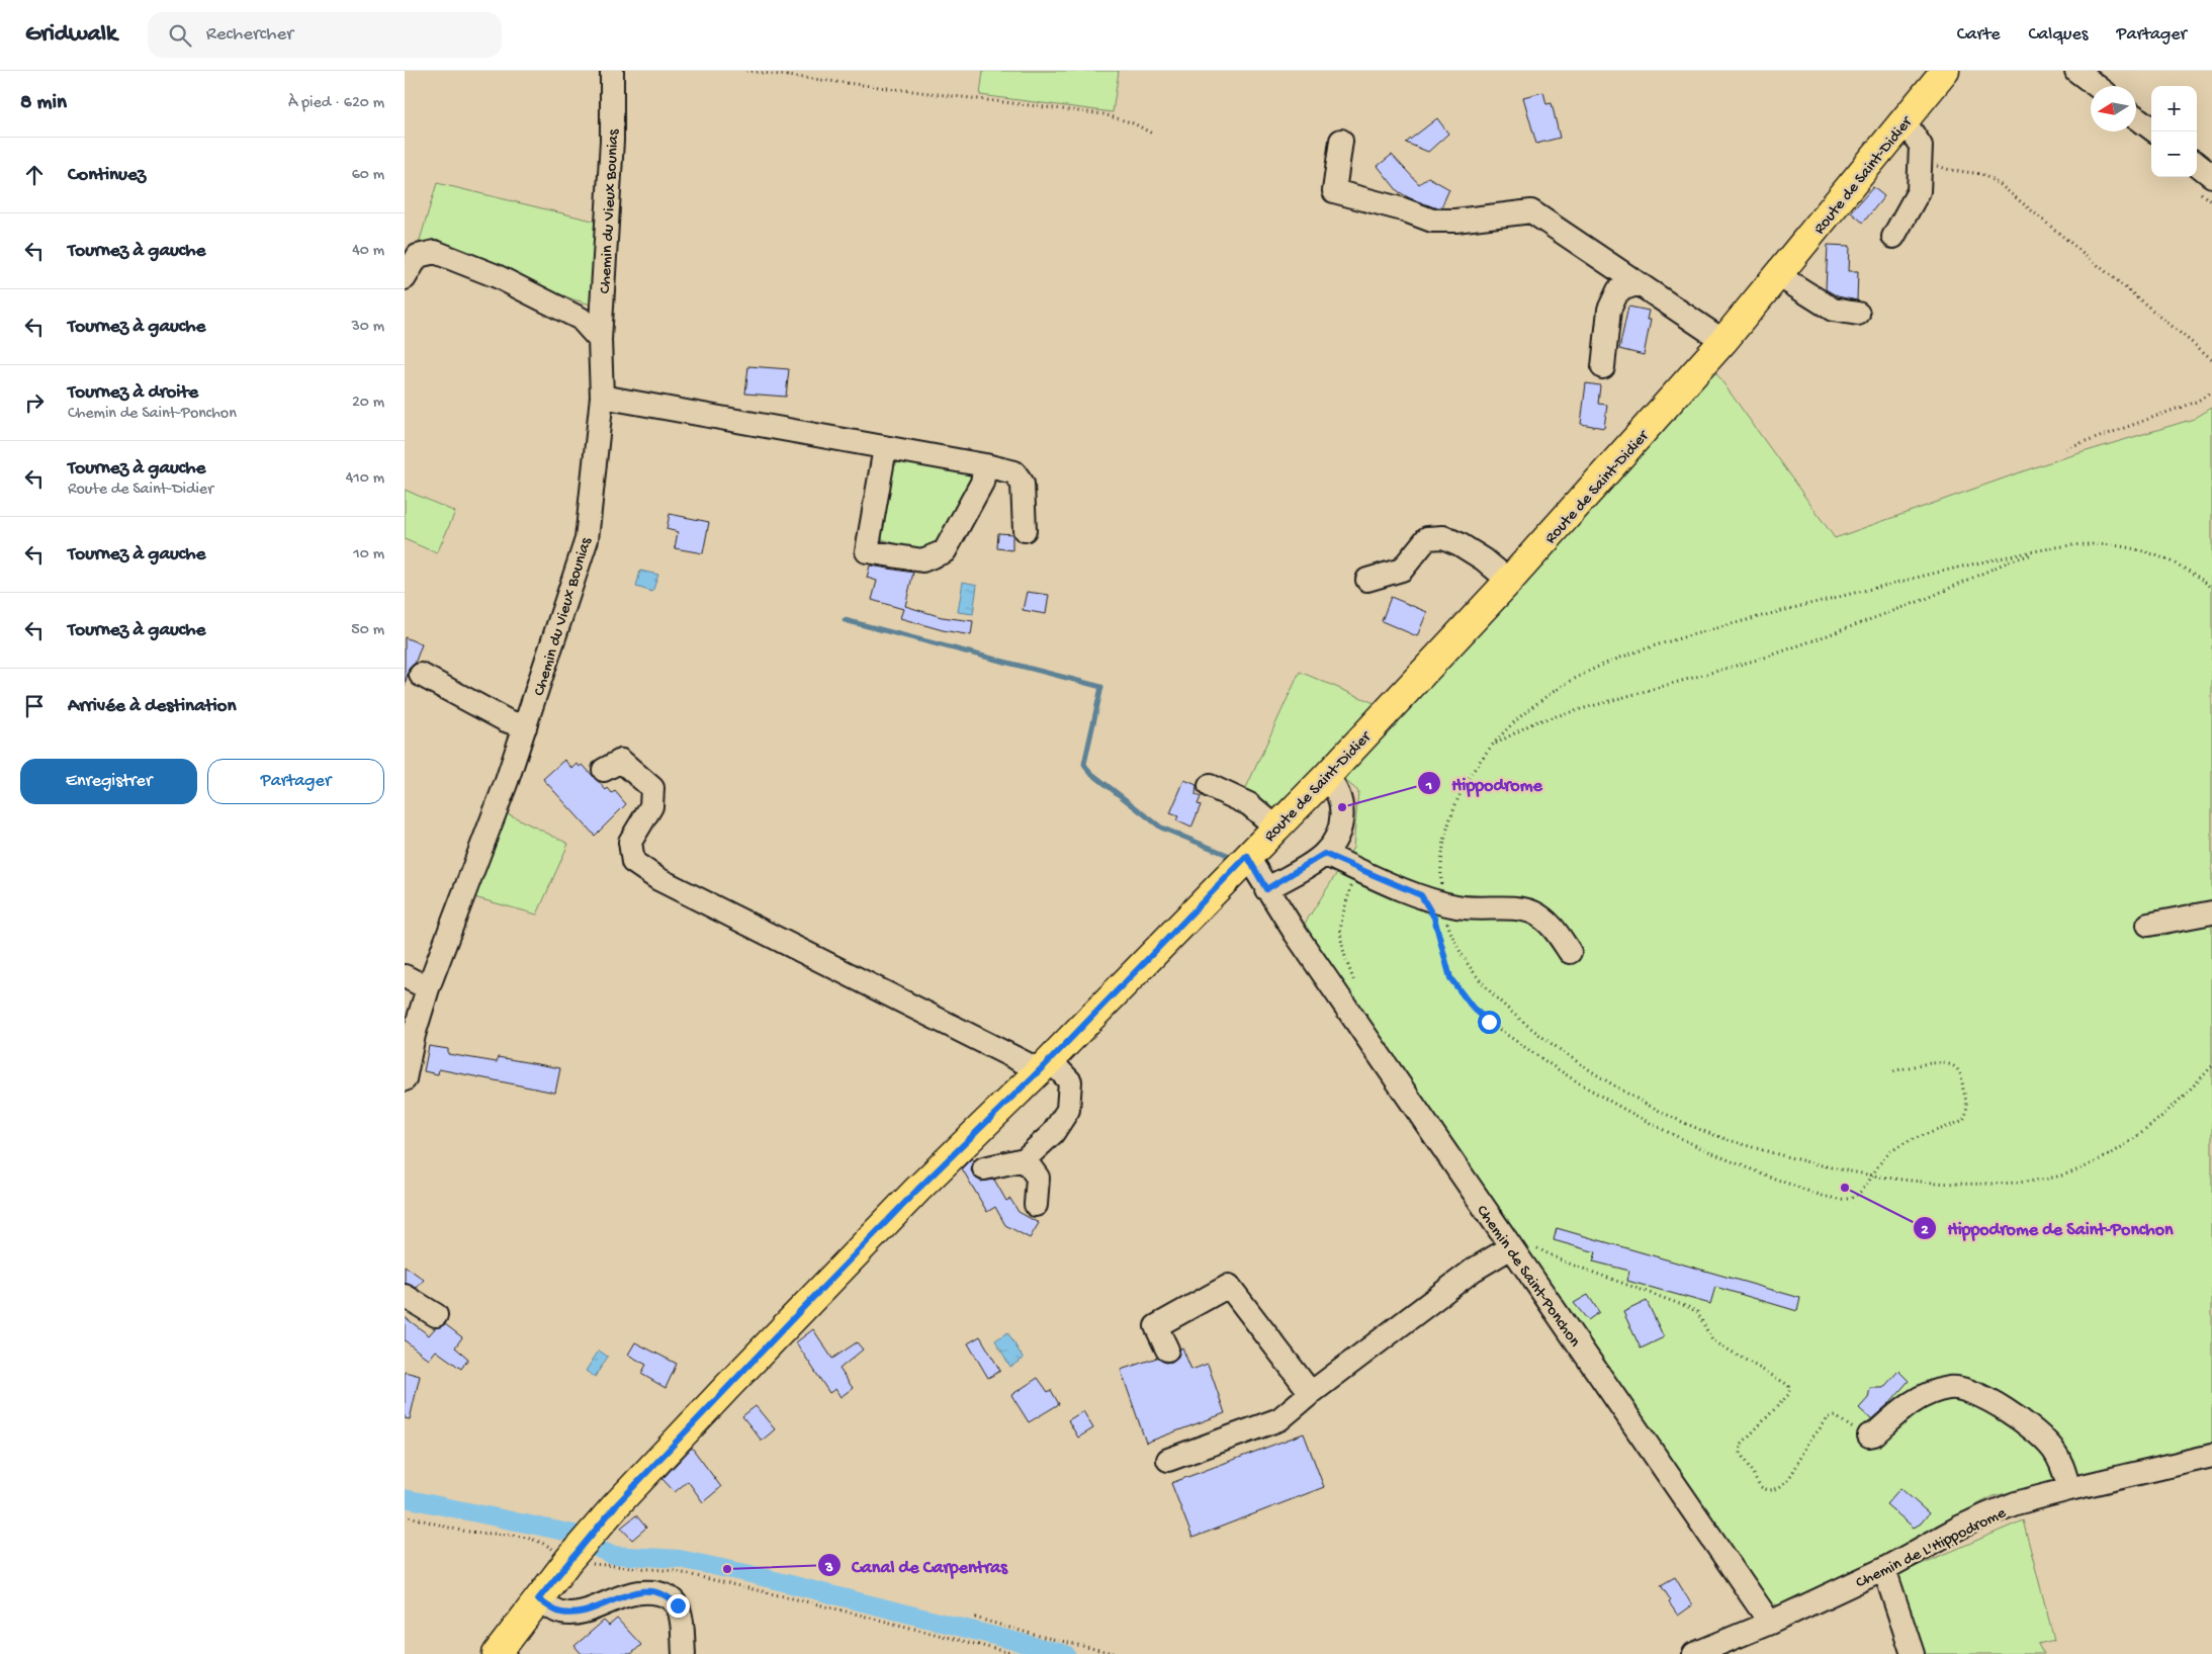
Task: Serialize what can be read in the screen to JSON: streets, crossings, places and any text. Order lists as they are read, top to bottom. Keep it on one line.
{"streets":{"main road":["Route de Saint-Didier"],"street":["Chemin du Vieux Bounias","Chemin de Saint-Ponchon","Chemin de L'Hippodrome"]},"crossings":[["Route de Saint-Didier","Chemin de Saint-Ponchon"],["Chemin de Saint-Ponchon","Chemin de L'Hippodrome"]],"places":["Hippodrome","Hippodrome de Saint-Ponchon","Canal de Carpentras"],"north":"left","page":{"header":"Gridwalk","search":"Rechercher","nav":["Carte","Calques","Partager"],"heading":["8 min","À pied · 620 m"],"map_buttons":["+","−"],"list":[["Continuez","60 m"],["Tournez à gauche","40 m"],["Tournez à gauche","30 m"],["Tournez à droite","Chemin de Saint-Ponchon","20 m"],["Tournez à gauche","Route de Saint-Didier","410 m"],["Tournez à gauche","10 m"],["Tournez à gauche","50 m"],"Arrivée à destination"],"buttons":["Enregistrer","Partager"]}}
